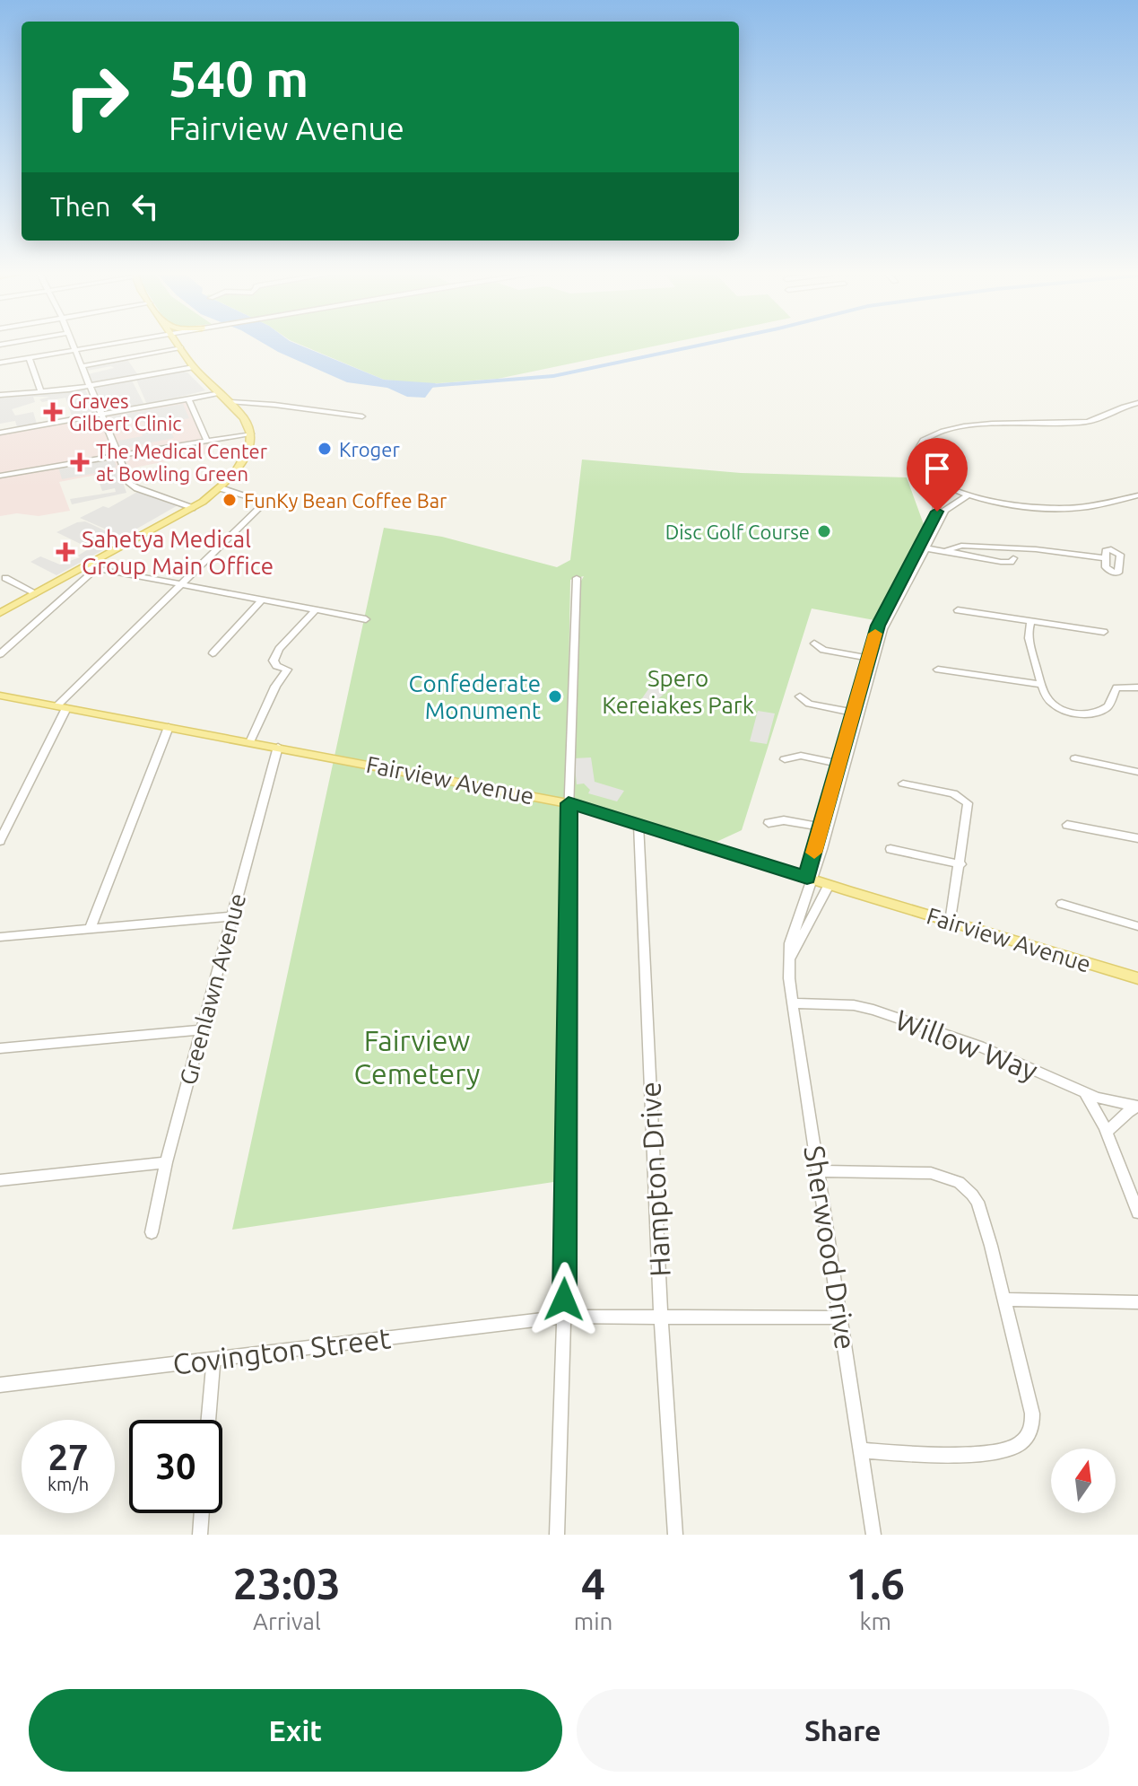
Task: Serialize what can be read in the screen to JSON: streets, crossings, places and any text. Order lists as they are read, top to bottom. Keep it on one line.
{"streets":{"main road":["Fairview Avenue"],"street":["Greenlawn Avenue","Willow Way","Hampton Drive","Sherwood Drive","Covington Street"]},"crossings":[["Fairview Avenue","Greenlawn Avenue"],["Fairview Avenue","Hampton Drive"],["Fairview Avenue","Sherwood Drive"],["Willow Way","Sherwood Drive"],["Hampton Drive","Covington Street"],["Sherwood Drive","Covington Street"]],"parks":["Spero Kereiakes Park","Fairview Cemetery"],"places":{"health":["Graves Gilbert Clinic","The Medical Center at Bowling Green","Sahetya Medical Group Main Office"],"other":["Kroger","FunKy Bean Coffee Bar","Disc Golf Course","Confederate Monument"]},"north":"top","page":{"turn":["540 m","Fairview Avenue"],"then":"Then","speed":"27 km/h","limit":"30","eta":["23:03","Arrival","4","min","1.6","km"],"buttons":["Exit","Share"]}}
